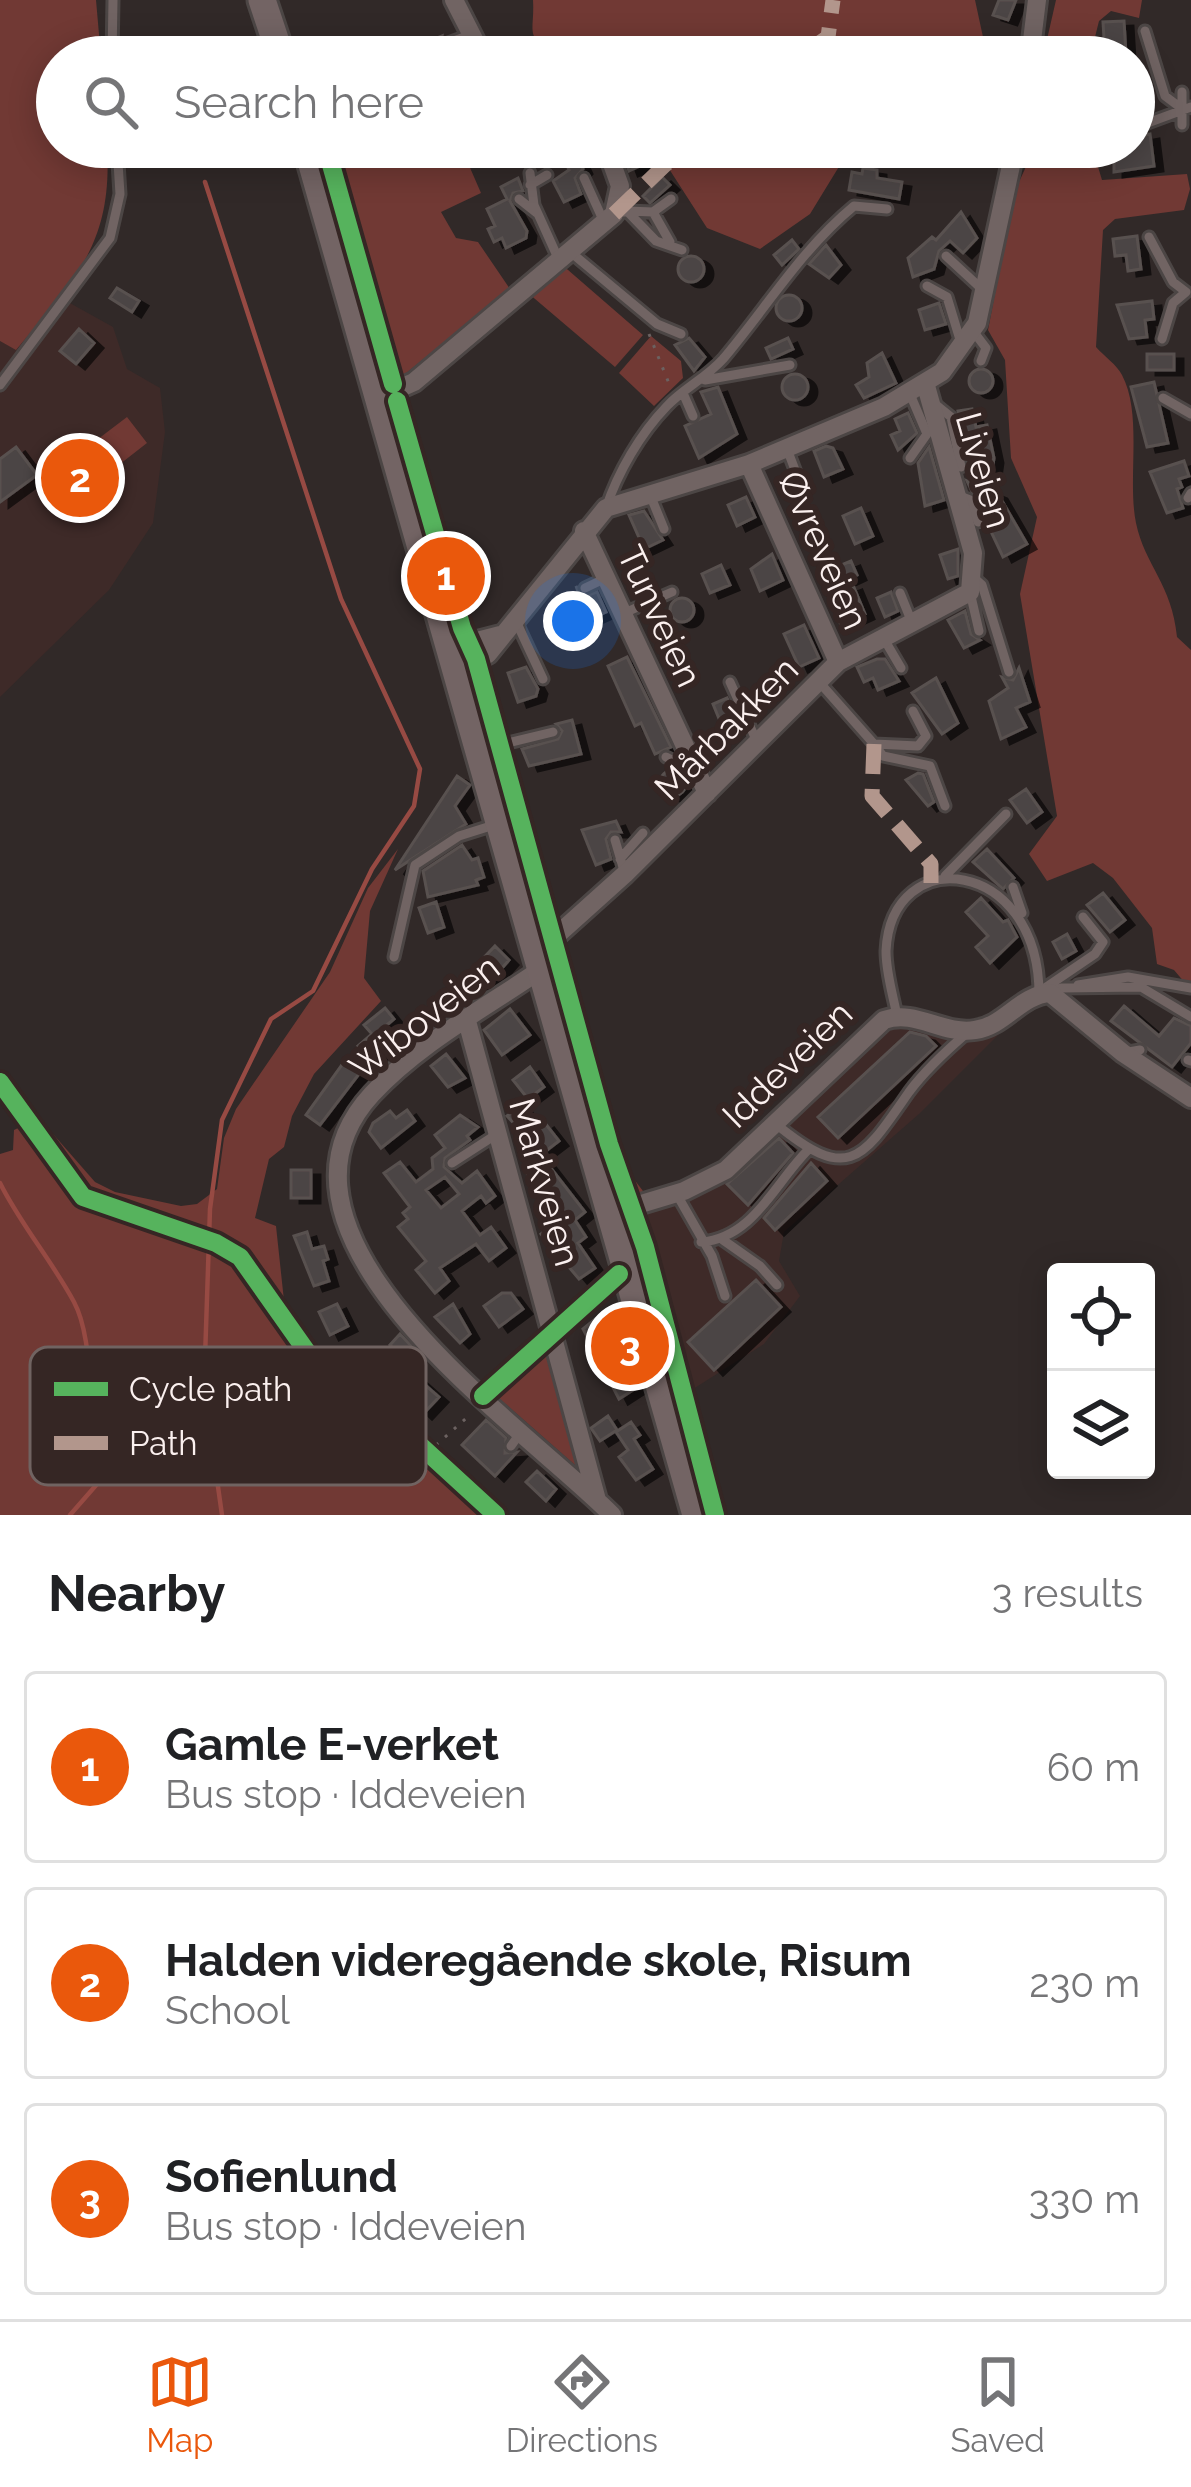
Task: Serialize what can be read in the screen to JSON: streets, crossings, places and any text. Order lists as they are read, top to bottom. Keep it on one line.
{"streets":{"street":["Liveien","Øvreveien","Tunveien","Mårbakken","Wiboveien","Iddeveien","Markveien"]},"crossings":[["Liveien","Mårbakken"],["Øvreveien","Mårbakken"],["Tunveien","Mårbakken"],["Mårbakken","Wiboveien"],["Wiboveien","Markveien"]],"legend":["Cycle path","Path"],"page":{"search":"Search here","pins":["2","1","3"],"heading":["Nearby","3 results"],"list":[{"mark":"1","name":"Gamle E-verket","note":"Bus stop · Iddeveien","value":"60 m"},{"mark":"2","name":"Halden videregående skole, Risum","note":"School","value":"230 m"},{"mark":"3","name":"Sofienlund","note":"Bus stop · Iddeveien","value":"330 m"}],"nav":["Map","Directions","Saved"]}}
